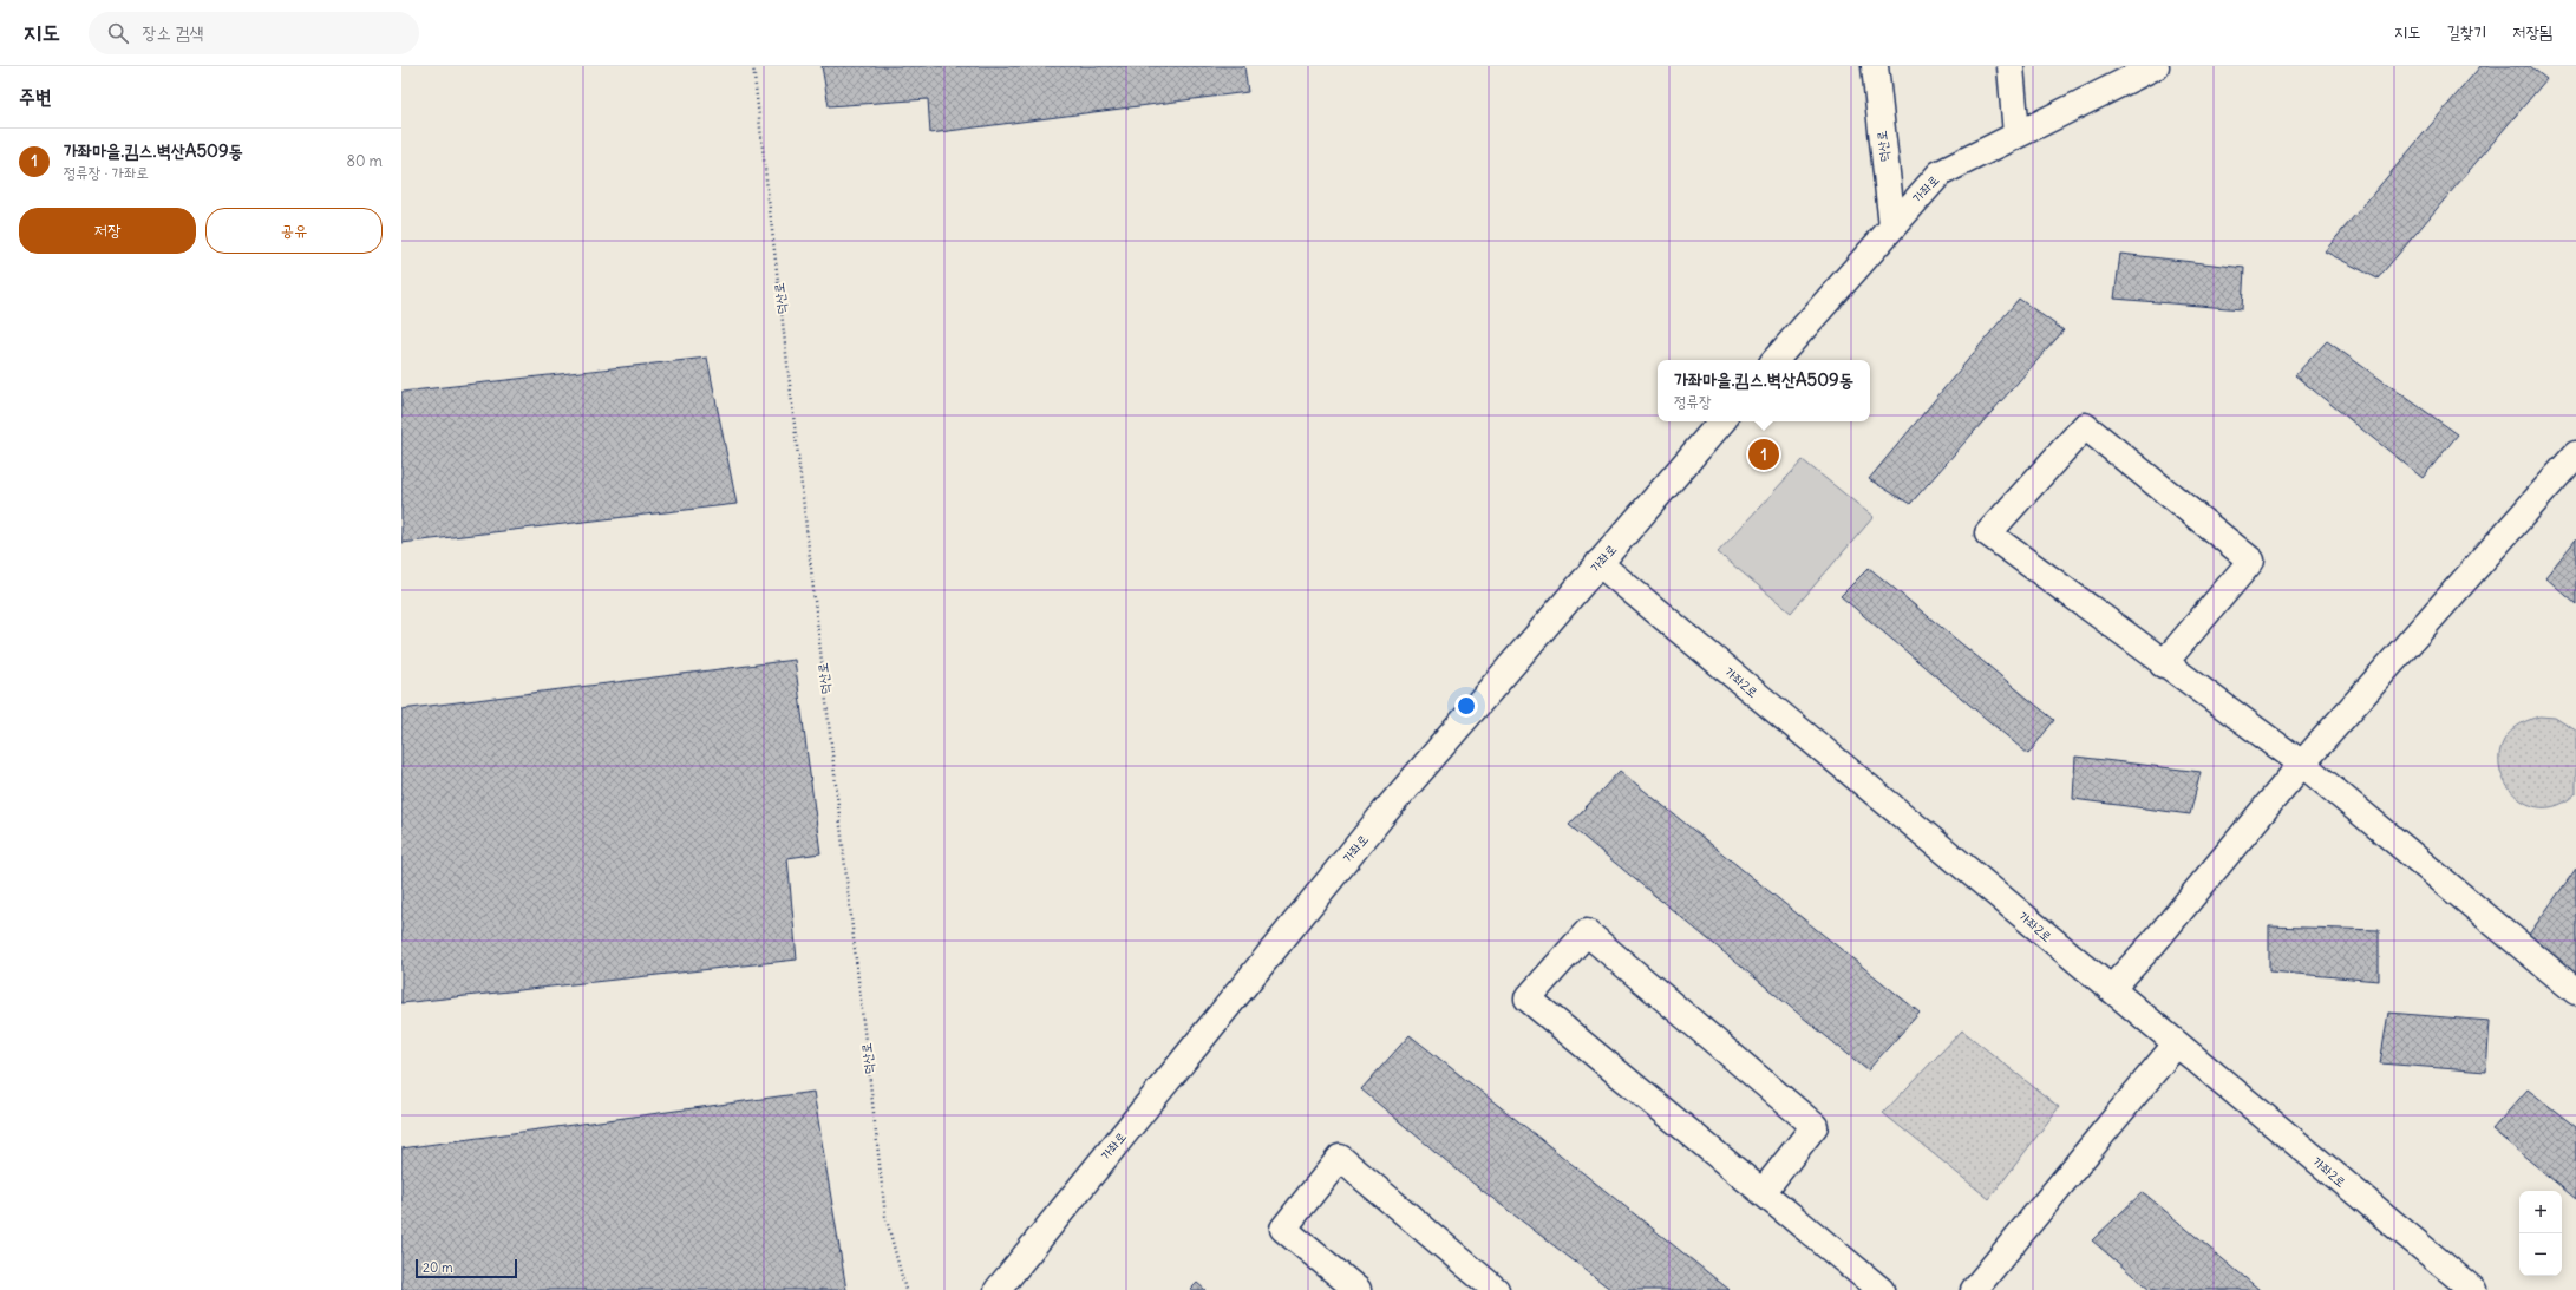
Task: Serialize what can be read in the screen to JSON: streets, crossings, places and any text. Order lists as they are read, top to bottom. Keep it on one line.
{"streets":{"street":["덕산로","가좌로","가좌2로"]},"crossings":[["덕산로","가좌로"],["가좌로","가좌2로"]],"scale_bar":"20 m","page":{"header":"지도","search":"장소 검색","nav":["지도","길찾기","저장됨"],"heading":"주변","list":[{"mark":"1","name":"가좌마을.킴스.벽산A509동","note":"정류장 · 가좌로","value":"80 m"}],"buttons":["저장","공유"],"popup":["가좌마을.킴스.벽산A509동","정류장"],"pins":"1","map_buttons":["+","−"],"scale":"20 m"}}
